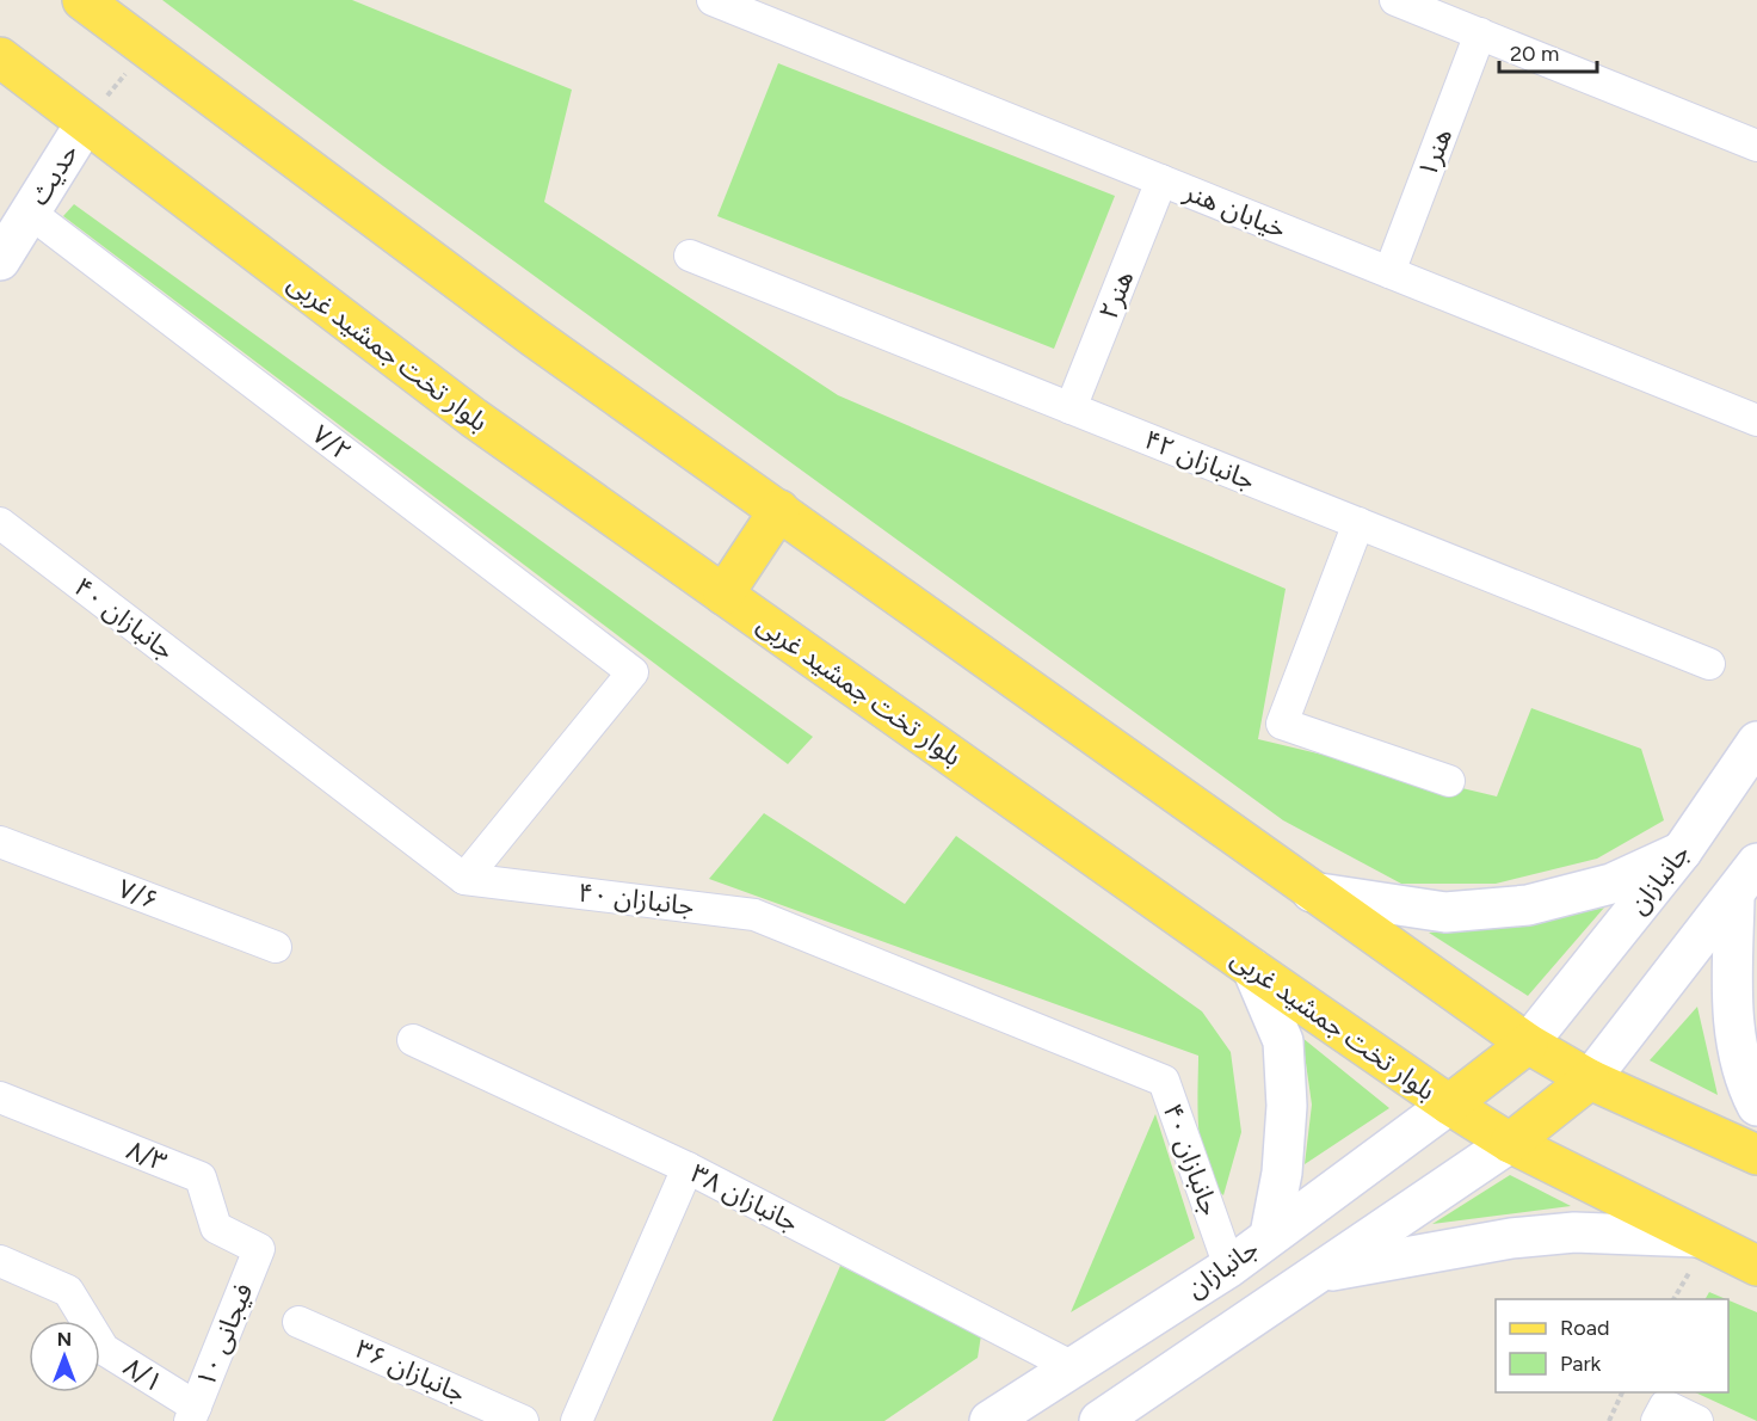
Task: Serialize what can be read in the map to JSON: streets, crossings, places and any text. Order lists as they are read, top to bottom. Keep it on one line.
{"streets":{"main road":["حدیث","بلوار تخت جمشید غربی","جانبازان"],"street":["هنر۱","خیابان هنر","هنر۲","۷/۲","۴۲ جانبازان","۴۰ جانبازان","۷/۶","۸/۳","۳۸ جانبازان","فیجانی ۱۰","۳۶ جانبازان","۸/۱"]},"crossings":[["هنر۱","خیابان هنر"],["حدیث","بلوار تخت جمشید غربی"],["حدیث","۷/۲"],["خیابان هنر","هنر۲"],["هنر۲","۴۲ جانبازان"],["بلوار تخت جمشید غربی","جانبازان"],["۷/۲","۴۰ جانبازان"],["۴۰ جانبازان","جانبازان"],["جانبازان","۳۸ جانبازان"],["۸/۳","فیجانی ۱۰"],["فیجانی ۱۰","۸/۱"]],"legend":["Road","Park"],"scale_bar":"20 m","north":"top"}
